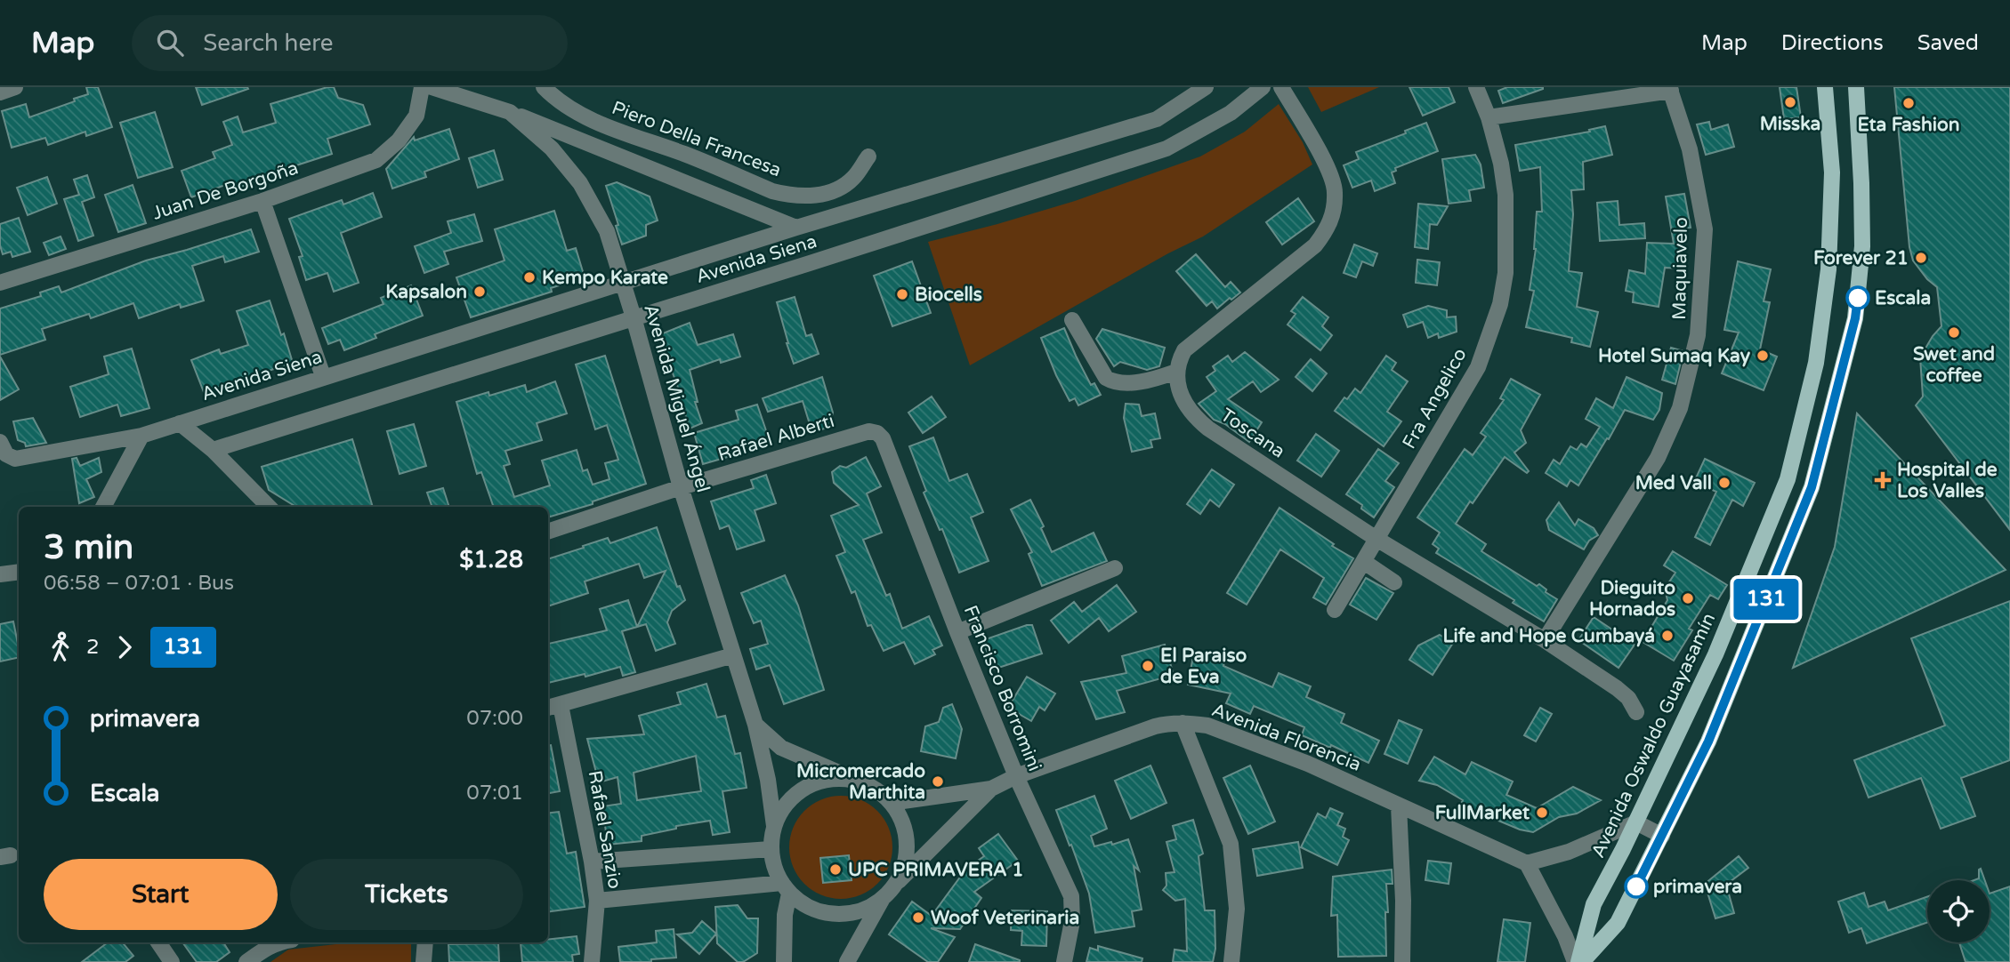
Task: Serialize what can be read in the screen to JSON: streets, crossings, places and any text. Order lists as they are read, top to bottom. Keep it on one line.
{"streets":{"main road":["Avenida Oswaldo Guayasamín"],"street":["Piero Della Francesa","Juan De Borgoña","Avenida Siena","Maquiavelo","Avenida Miguel Ángel","Fra Angelico","Toscana","Rafael Alberti","Francisco Borromini","Avenida Florencia","Rafael Sanzio"]},"crossings":[["Avenida Siena","Avenida Miguel Ángel"],["Maquiavelo","Toscana"],["Avenida Miguel Ángel","Rafael Alberti"],["Avenida Miguel Ángel","Avenida Florencia"],["Fra Angelico","Toscana"],["Rafael Alberti","Francisco Borromini"],["Francisco Borromini","Avenida Florencia"]],"places":{"other":["Misska","Eta Fashion","Forever 21","Kempo Karate","Kapsalon","Biocells","Escala","Swet and coffee","Hotel Sumaq Kay","Med Vall","Dieguito Hornados","Life and Hope Cumbayá","El Paraiso de Eva","Micromercado Marthita","FullMarket","UPC PRIMAVERA 1","primavera","Woof Veterinaria"],"health":["Hospital de Los Valles"]},"lines":["bus line 131"],"page":{"header":"Map","search":"Search here","nav":["Map","Directions","Saved"],"on_map":"131","heading":["3 min","06:58 – 07:01 · Bus","$1.28"],"legs":["2","131"],"list":[{"name":"primavera","value":"07:00"},{"name":"Escala","value":"07:01"}],"buttons":["Start","Tickets"]}}
